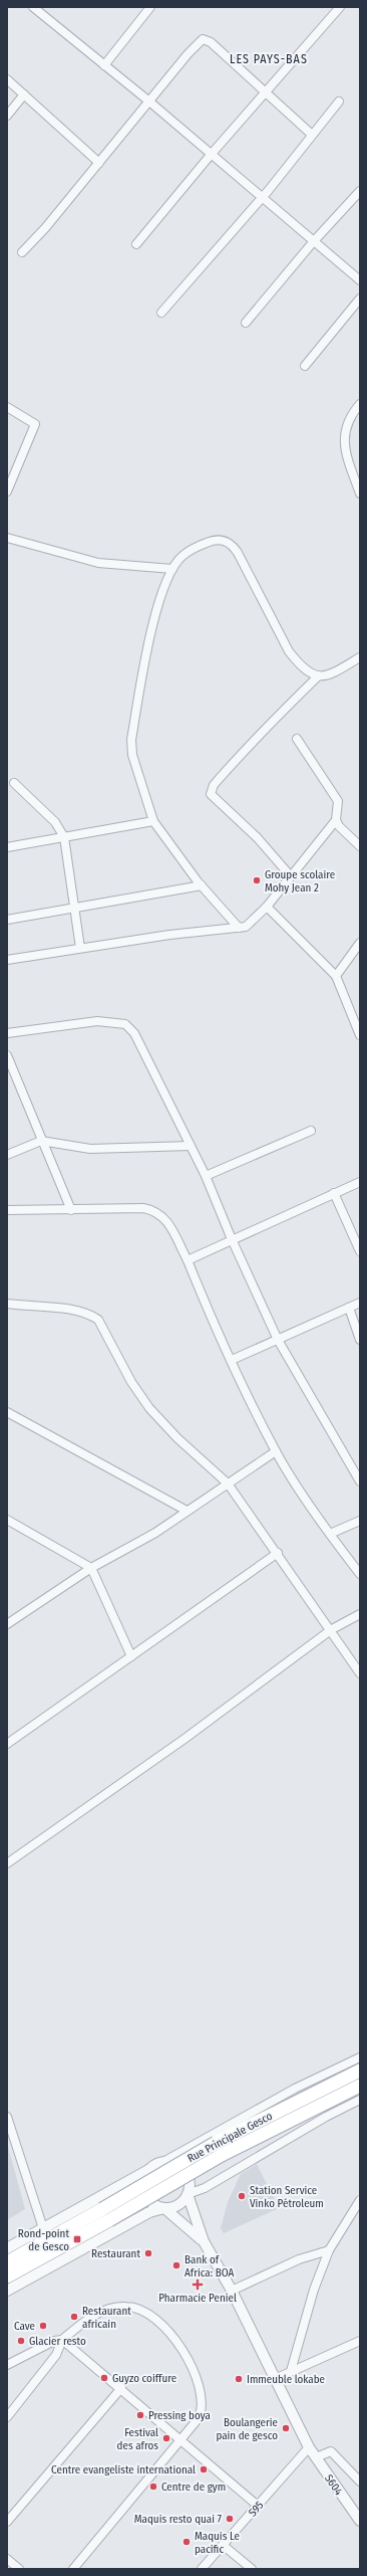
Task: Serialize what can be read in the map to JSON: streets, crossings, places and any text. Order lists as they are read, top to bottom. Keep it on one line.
{"streets":{"main road":["Rue Principale Gesco"],"street":["S604","S95"]},"crossings":[["S604","S95"]],"districts":["LES PAYS-BAS"],"places":{"other":["Groupe scolaire Mohy Jean 2","Station Service Vinko Pétroleum","Restaurant","Bank of Africa: BOA","Restaurant africain","Cave","Glacier resto","Guyzo coiffure","Immeuble lokabe","Pressing boya","Boulangerie pain de gesco","Festival des afros","Centre evangeliste international","Centre de gym","Maquis resto quai 7","Maquis Le pacific"],"transit":["Rond-point de Gesco"],"health":["Pharmacie Peniel"]}}
